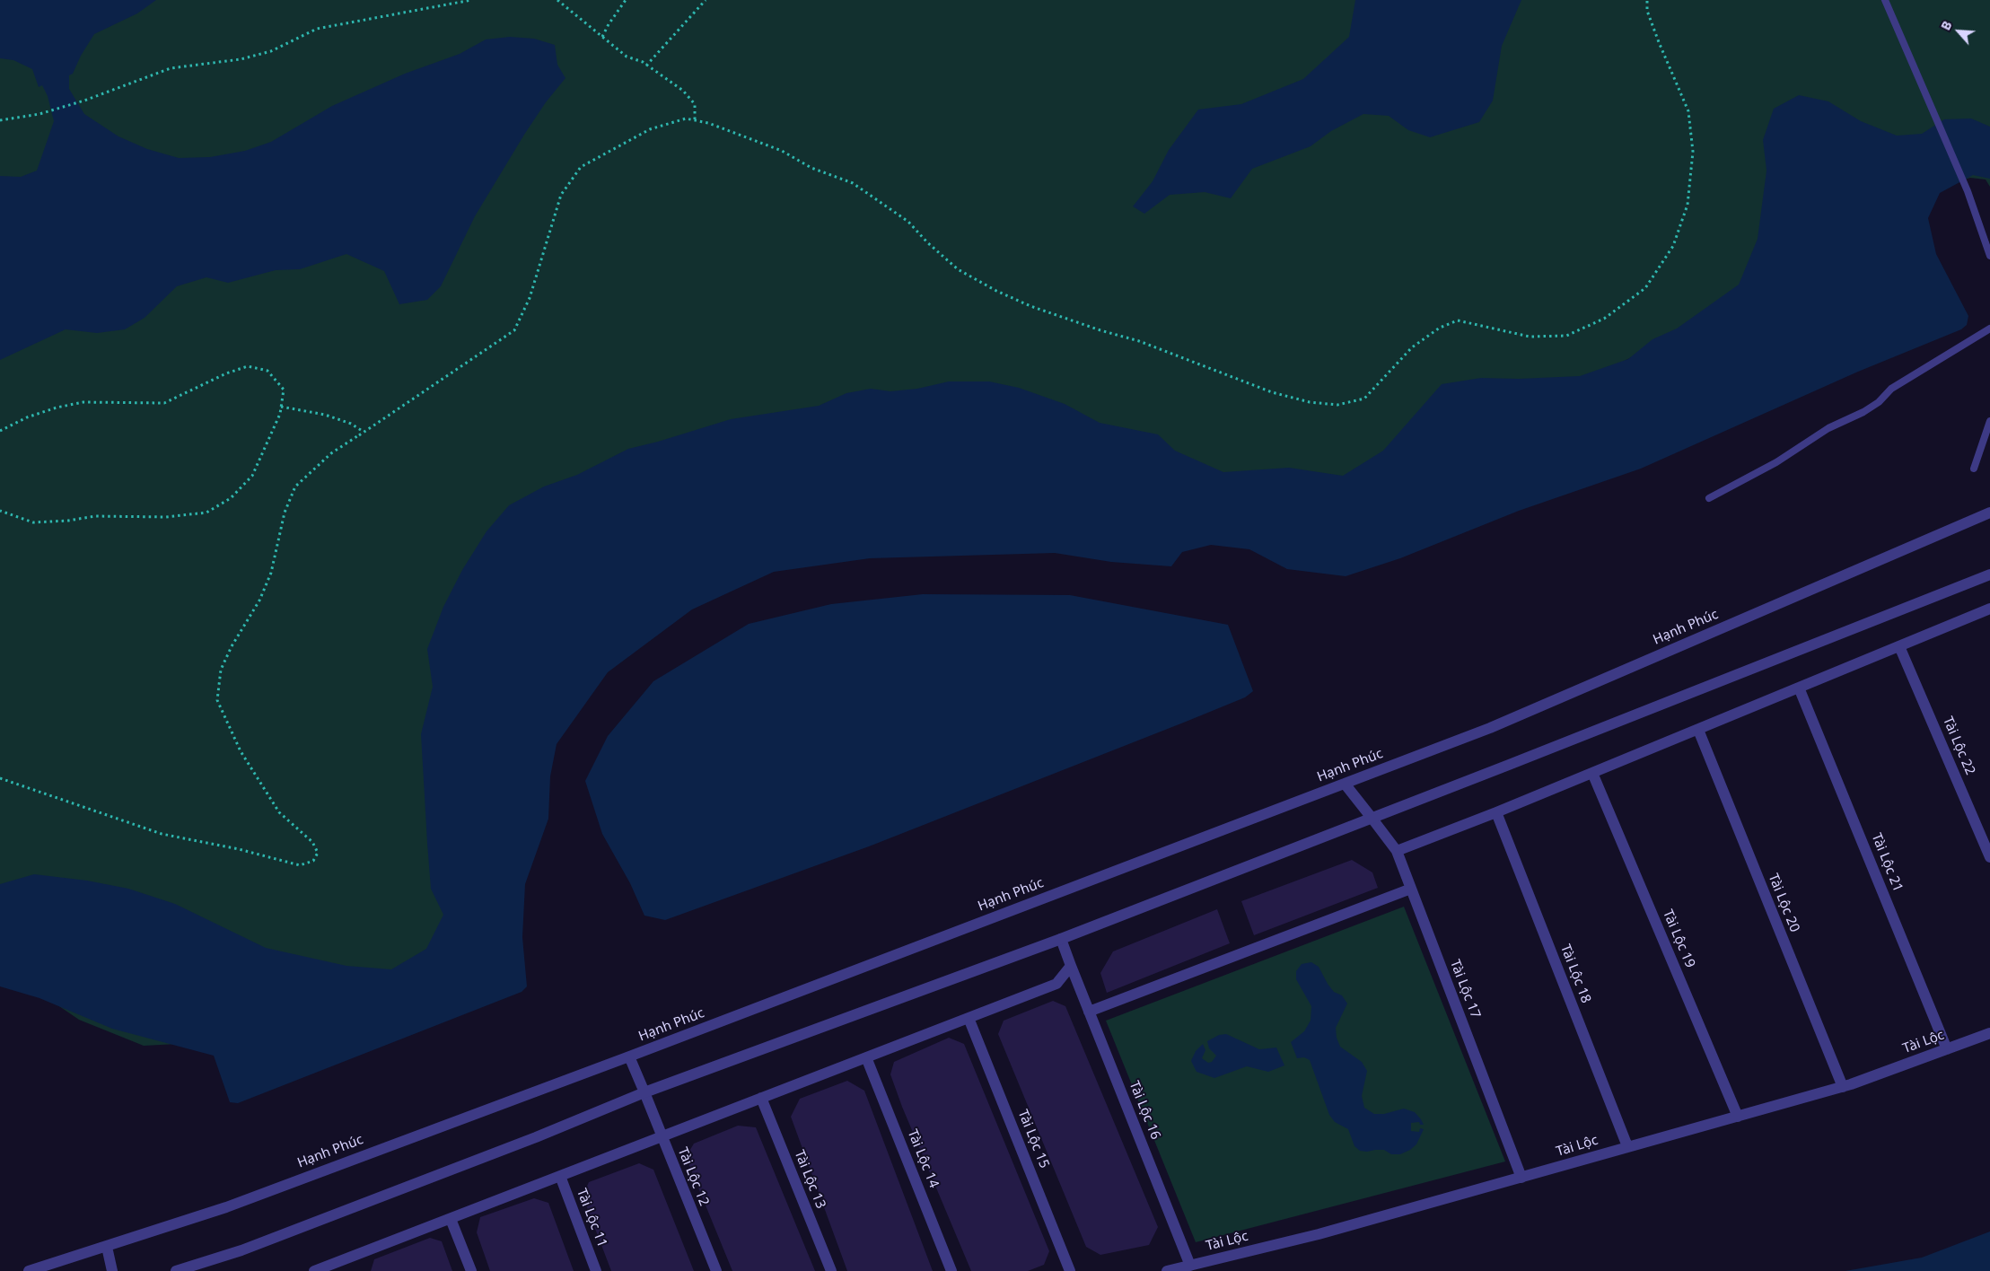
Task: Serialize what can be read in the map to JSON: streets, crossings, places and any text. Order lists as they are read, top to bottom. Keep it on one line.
{"streets":{"street":["Hạnh Phúc","Tài Lộc 22","Tài Lộc 21","Tài Lộc 20","Tài Lộc 19","Tài Lộc 18","Tài Lộc 17","Tài Lộc","Tài Lộc 16","Tài Lộc 15","Tài Lộc 14","Tài Lộc 12","Tài Lộc 13","Tài Lộc 11"]},"crossings":[["Hạnh Phúc","Tài Lộc 17"],["Hạnh Phúc","Tài Lộc 12"],["Tài Lộc 21","Tài Lộc"],["Tài Lộc 20","Tài Lộc"],["Tài Lộc 19","Tài Lộc"],["Tài Lộc 18","Tài Lộc"],["Tài Lộc 17","Tài Lộc"],["Tài Lộc","Tài Lộc 16"]],"north":"top left"}
